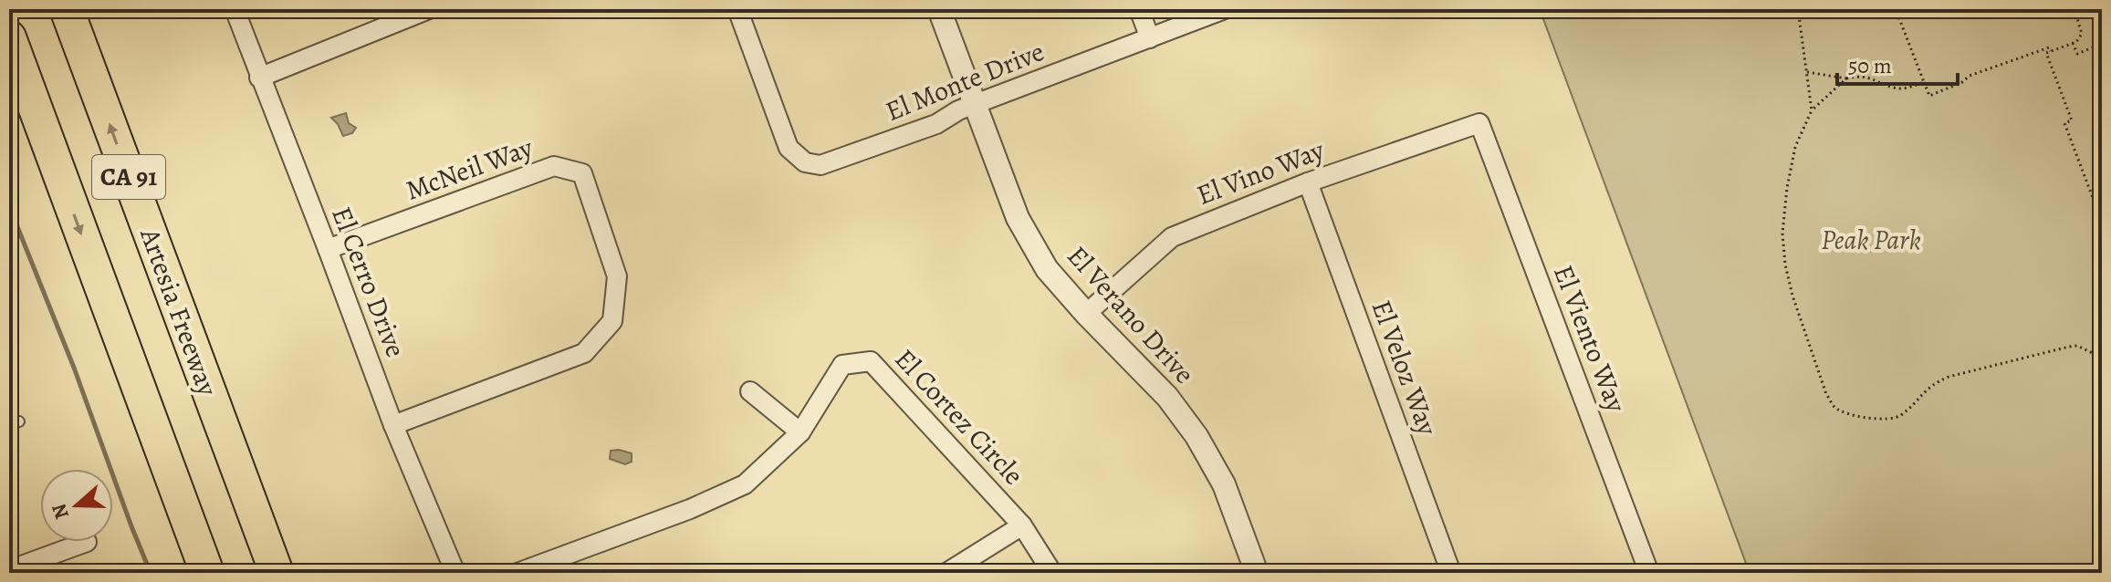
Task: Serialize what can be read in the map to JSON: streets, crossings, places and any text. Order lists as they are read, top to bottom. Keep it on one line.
{"streets":{"highway":["CA 91","Artesia Freeway"],"street":["El Monte Drive","McNeil Way","El Vino Way","El Cerro Drive","El Verano Drive","El Viento Way","El Veloz Way","El Cortez Circle"]},"crossings":[["El Monte Drive","El Verano Drive"],["McNeil Way","El Cerro Drive"],["El Vino Way","El Verano Drive"],["El Vino Way","El Viento Way"],["El Vino Way","El Veloz Way"]],"parks":["Peak Park"],"scale_bar":"50 m","north":"left"}
